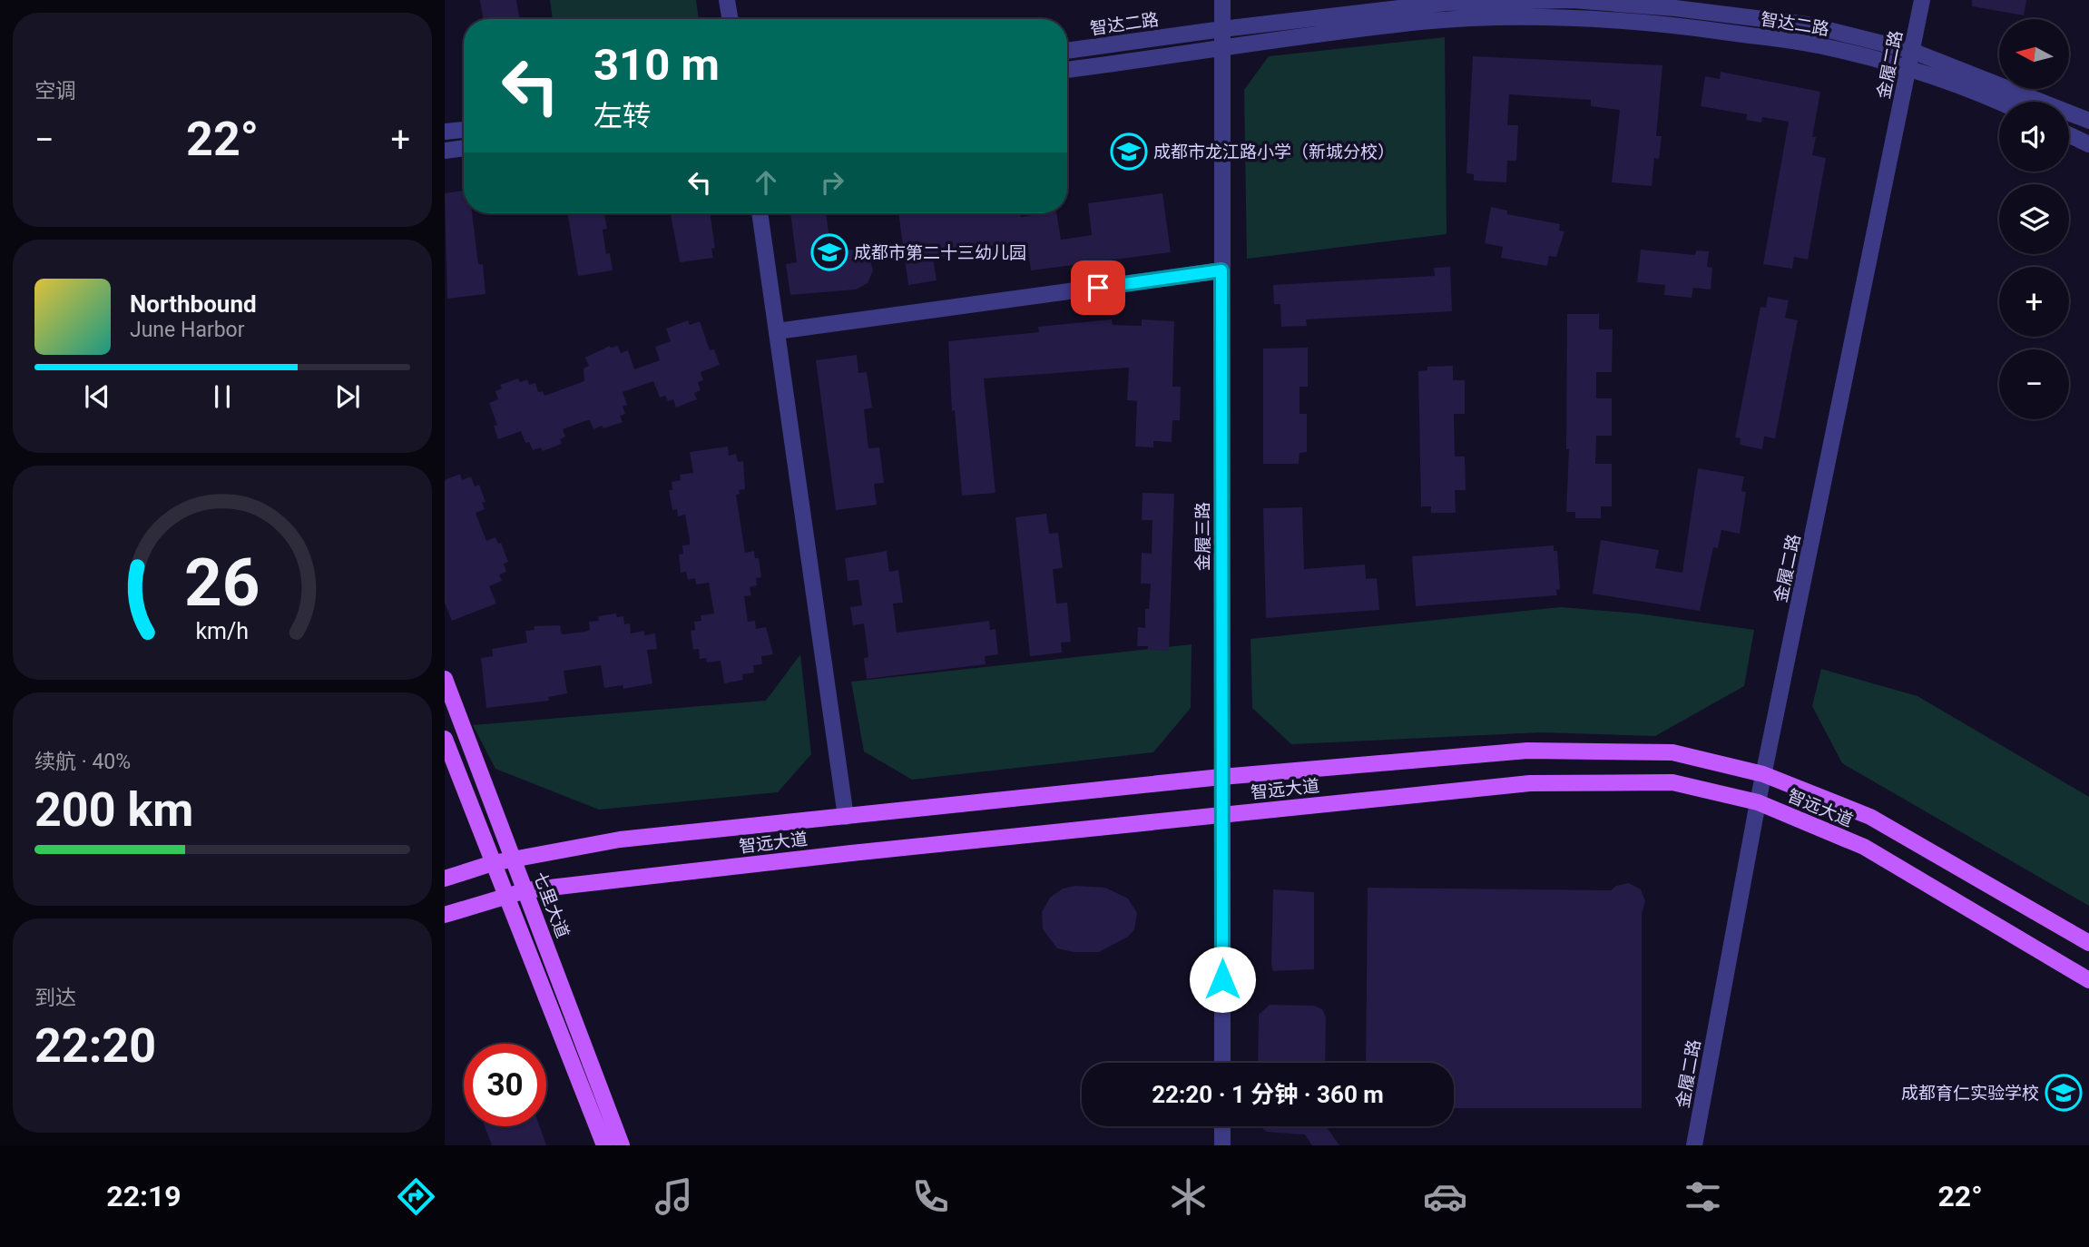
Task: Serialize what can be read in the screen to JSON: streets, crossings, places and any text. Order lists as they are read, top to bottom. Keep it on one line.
{"streets":{"main road":["智远大道","七里大道"],"street":["智达二路","金履二路","金履三路"]},"crossings":[["智达二路","金履二路"],["智达二路","金履三路"],["金履二路","智远大道"],["金履三路","智远大道"],["智远大道","七里大道"]],"places":{"school or university":["成都市龙江路小学（新城分校）","成都市第二十三幼儿园","成都育仁实验学校"]},"north":"left","page":{"tile":["空调",["续航 · 40%","200 km"],["到达","22:20"]],"map_buttons":["+","−"],"turn":["310 m","左转"],"heat":["−","22°","+"],"song":["Northbound","June Harbor"],"limit":"30","trip":"22:20 · 1 分钟 · 360 m","tabs":["22:19","22°"],"gauge":["26","km/h"]}}
